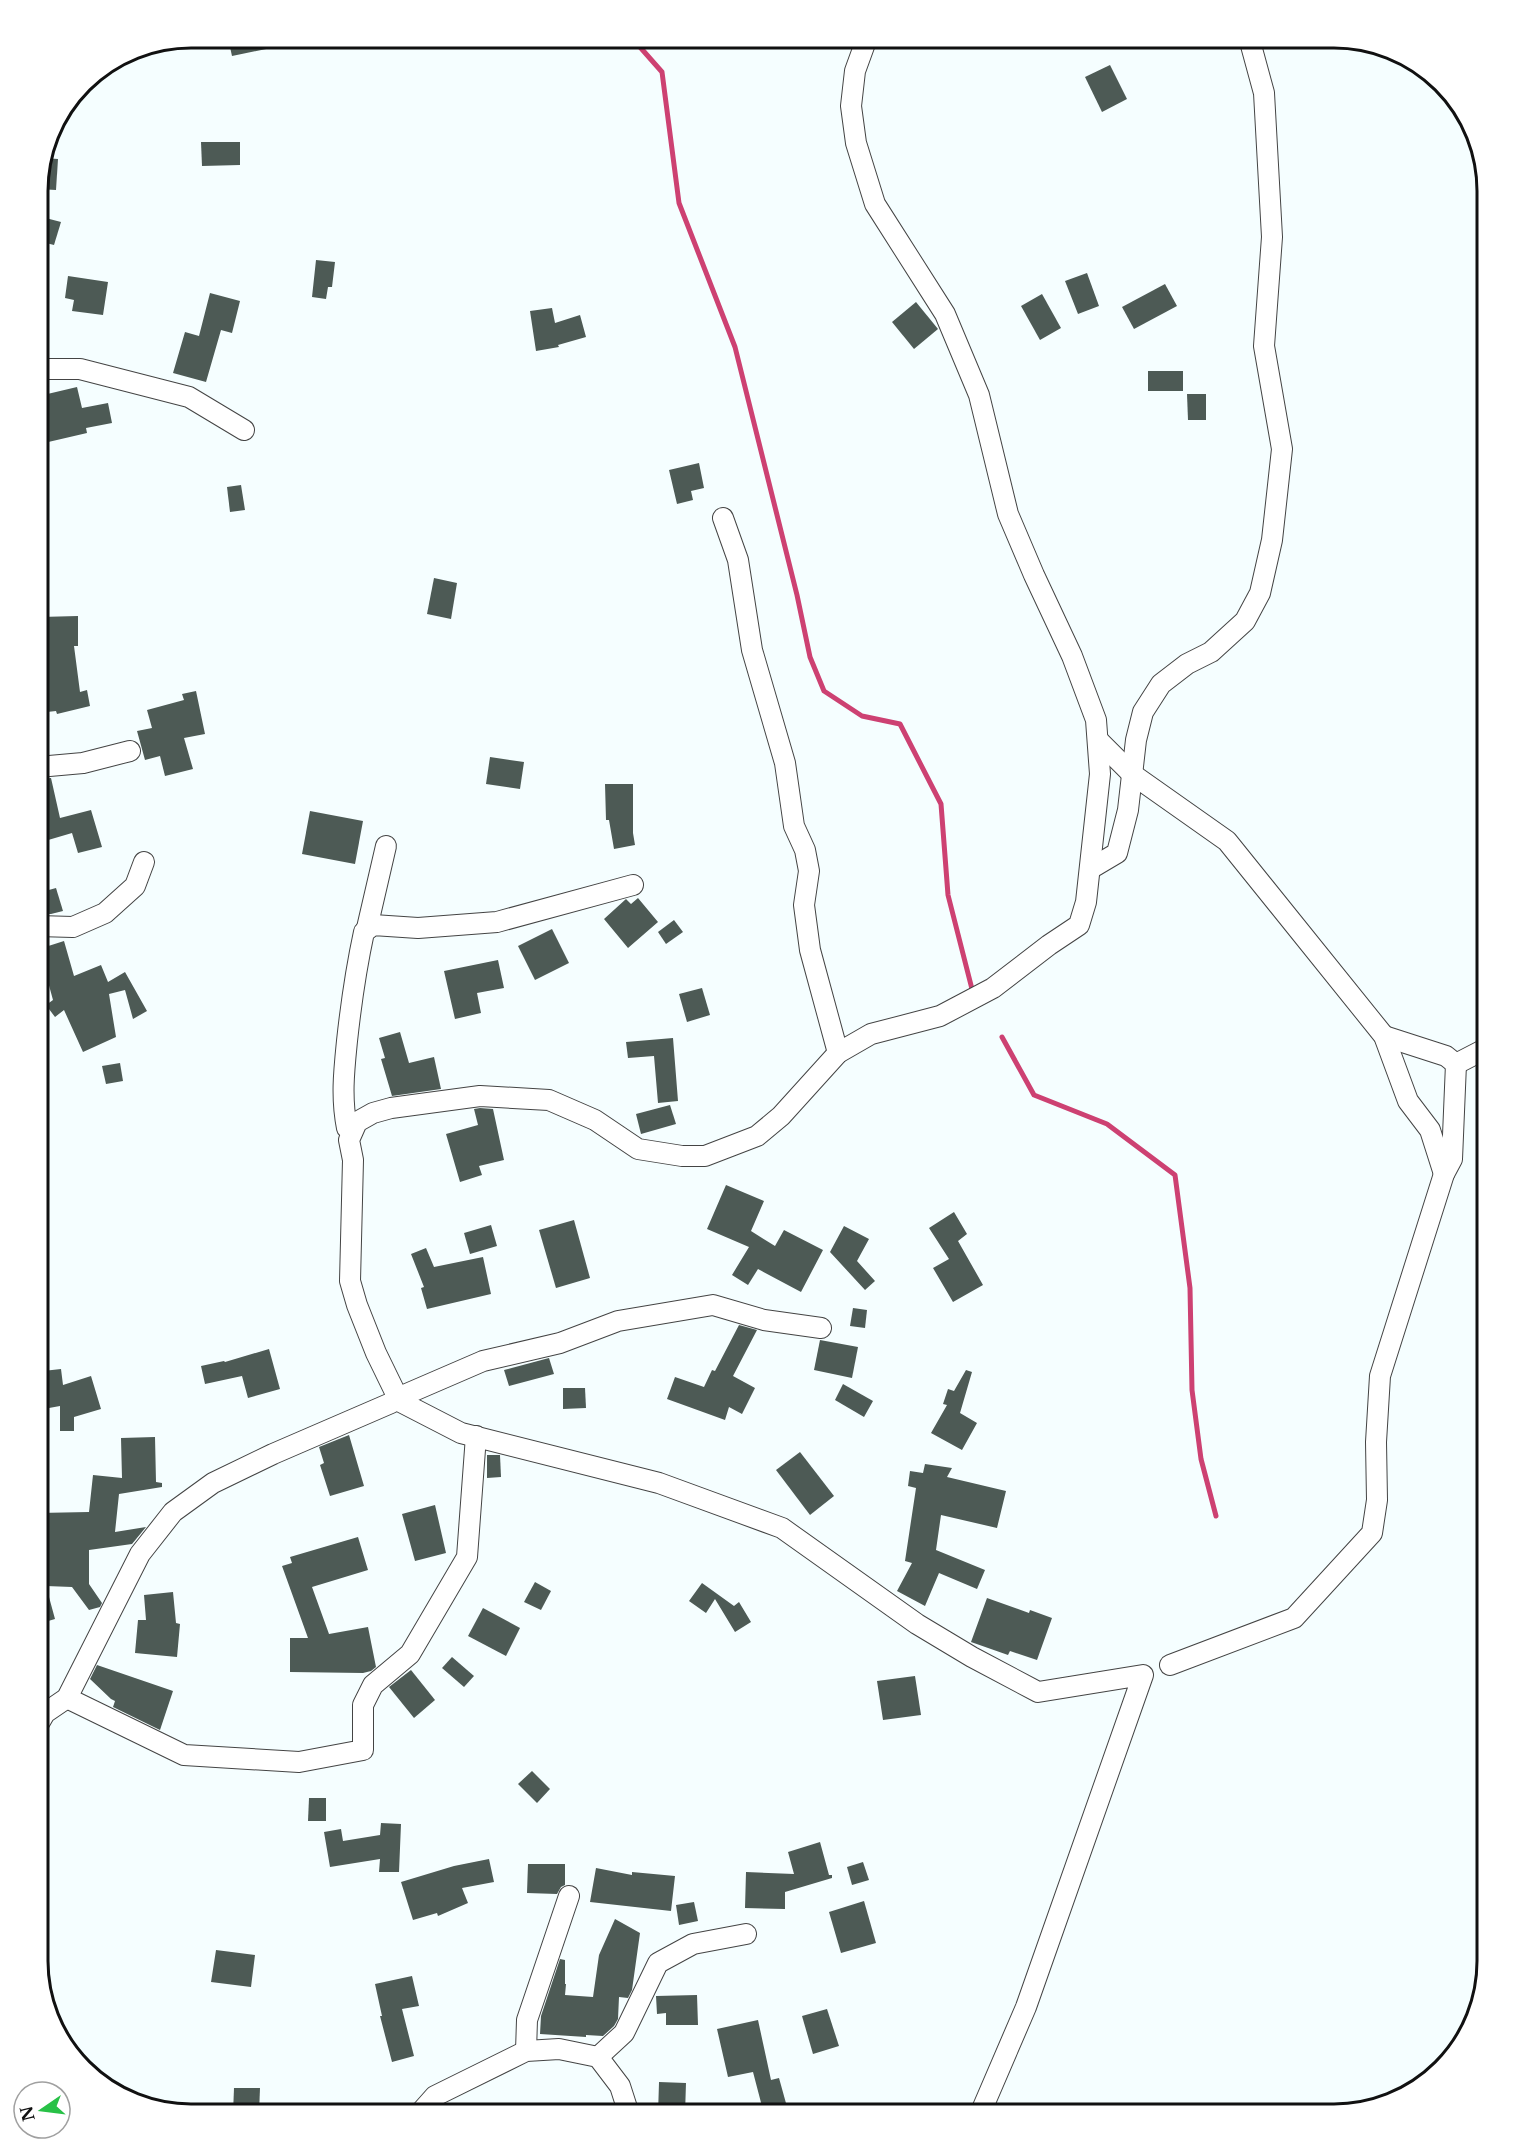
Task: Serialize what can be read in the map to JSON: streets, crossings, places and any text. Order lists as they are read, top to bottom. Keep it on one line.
{"north":"left"}
